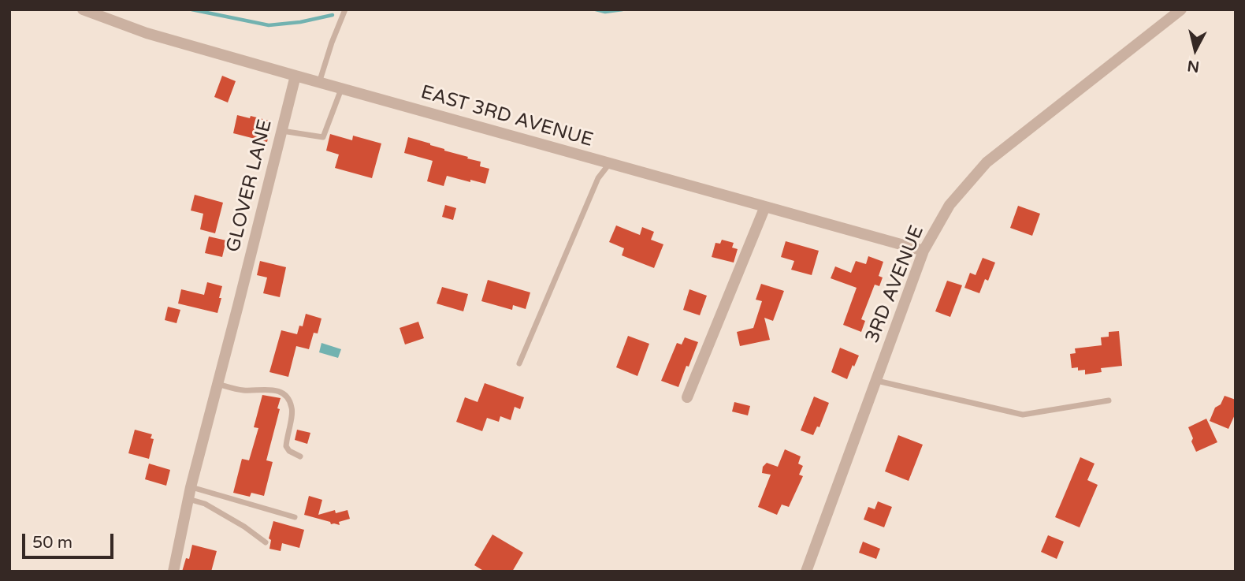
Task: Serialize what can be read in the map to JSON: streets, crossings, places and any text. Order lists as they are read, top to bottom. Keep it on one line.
{"streets":{"street":["EAST 3RD AVENUE","GLOVER LANE","3RD AVENUE"]},"crossings":[["EAST 3RD AVENUE","GLOVER LANE"],["EAST 3RD AVENUE","3RD AVENUE"]],"scale_bar":"50 m","north":"bottom"}
